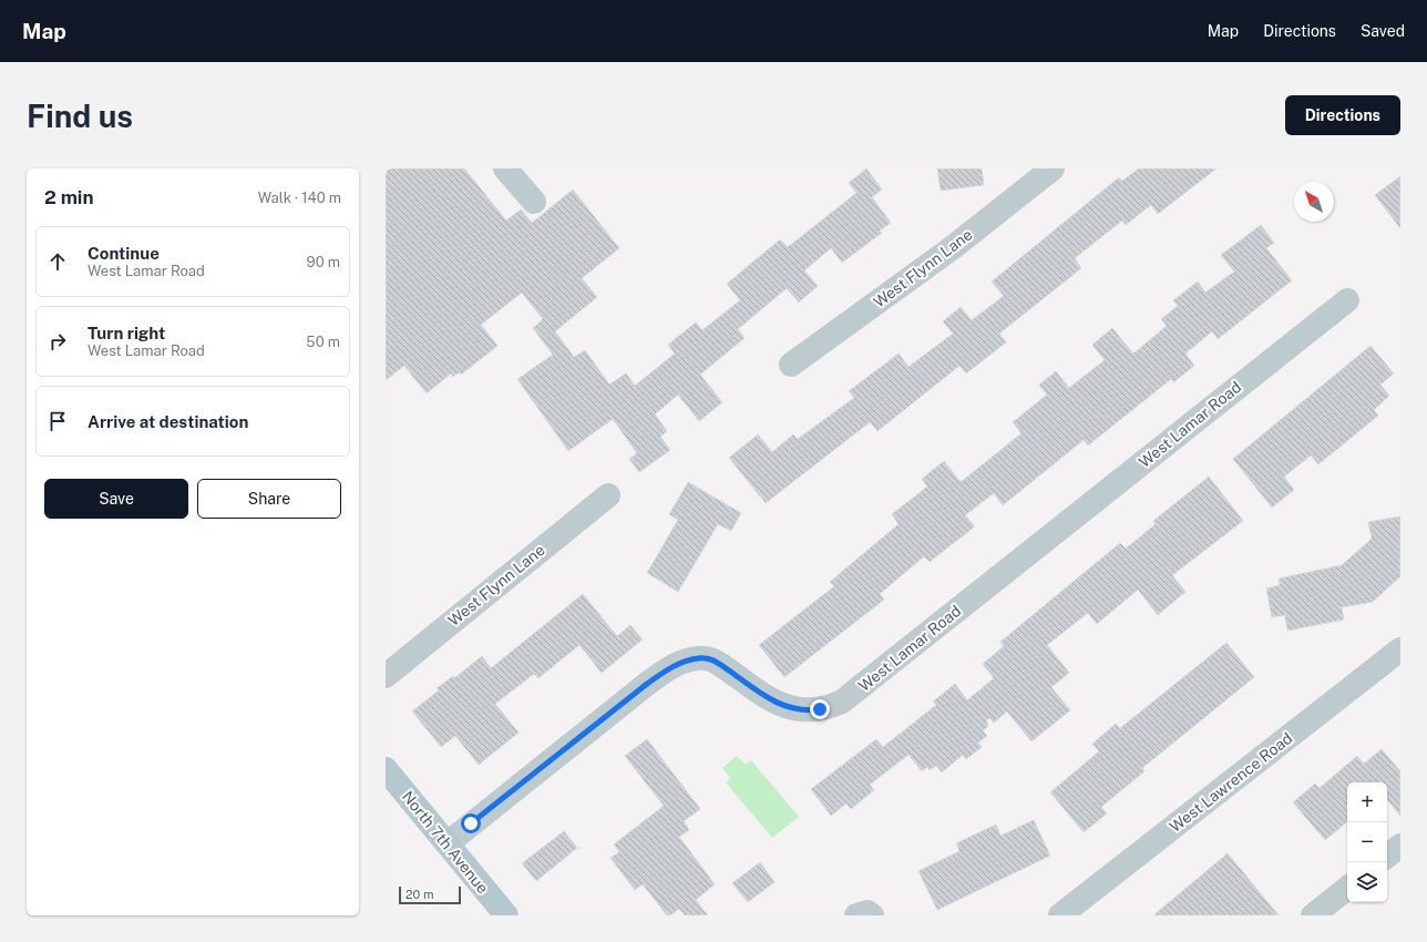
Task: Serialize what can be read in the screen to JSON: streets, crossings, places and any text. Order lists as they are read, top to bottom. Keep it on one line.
{"streets":{"main road":["North 7th Avenue"],"street":["West Flynn Lane","West Lamar Road","West Lawrence Road"]},"crossings":[["West Lamar Road","North 7th Avenue"]],"scale_bar":"20 m","north":"top left","page":{"header":"Map","nav":["Map","Directions","Saved"],"buttons":["Directions",["Save","Share"]],"title":"Find us","heading":["2 min","Walk · 140 m"],"list":[["Continue","West Lamar Road","90 m"],["Turn right","West Lamar Road","50 m"],"Arrive at destination"],"map_buttons":["+","−"],"scale":"20 m"}}
